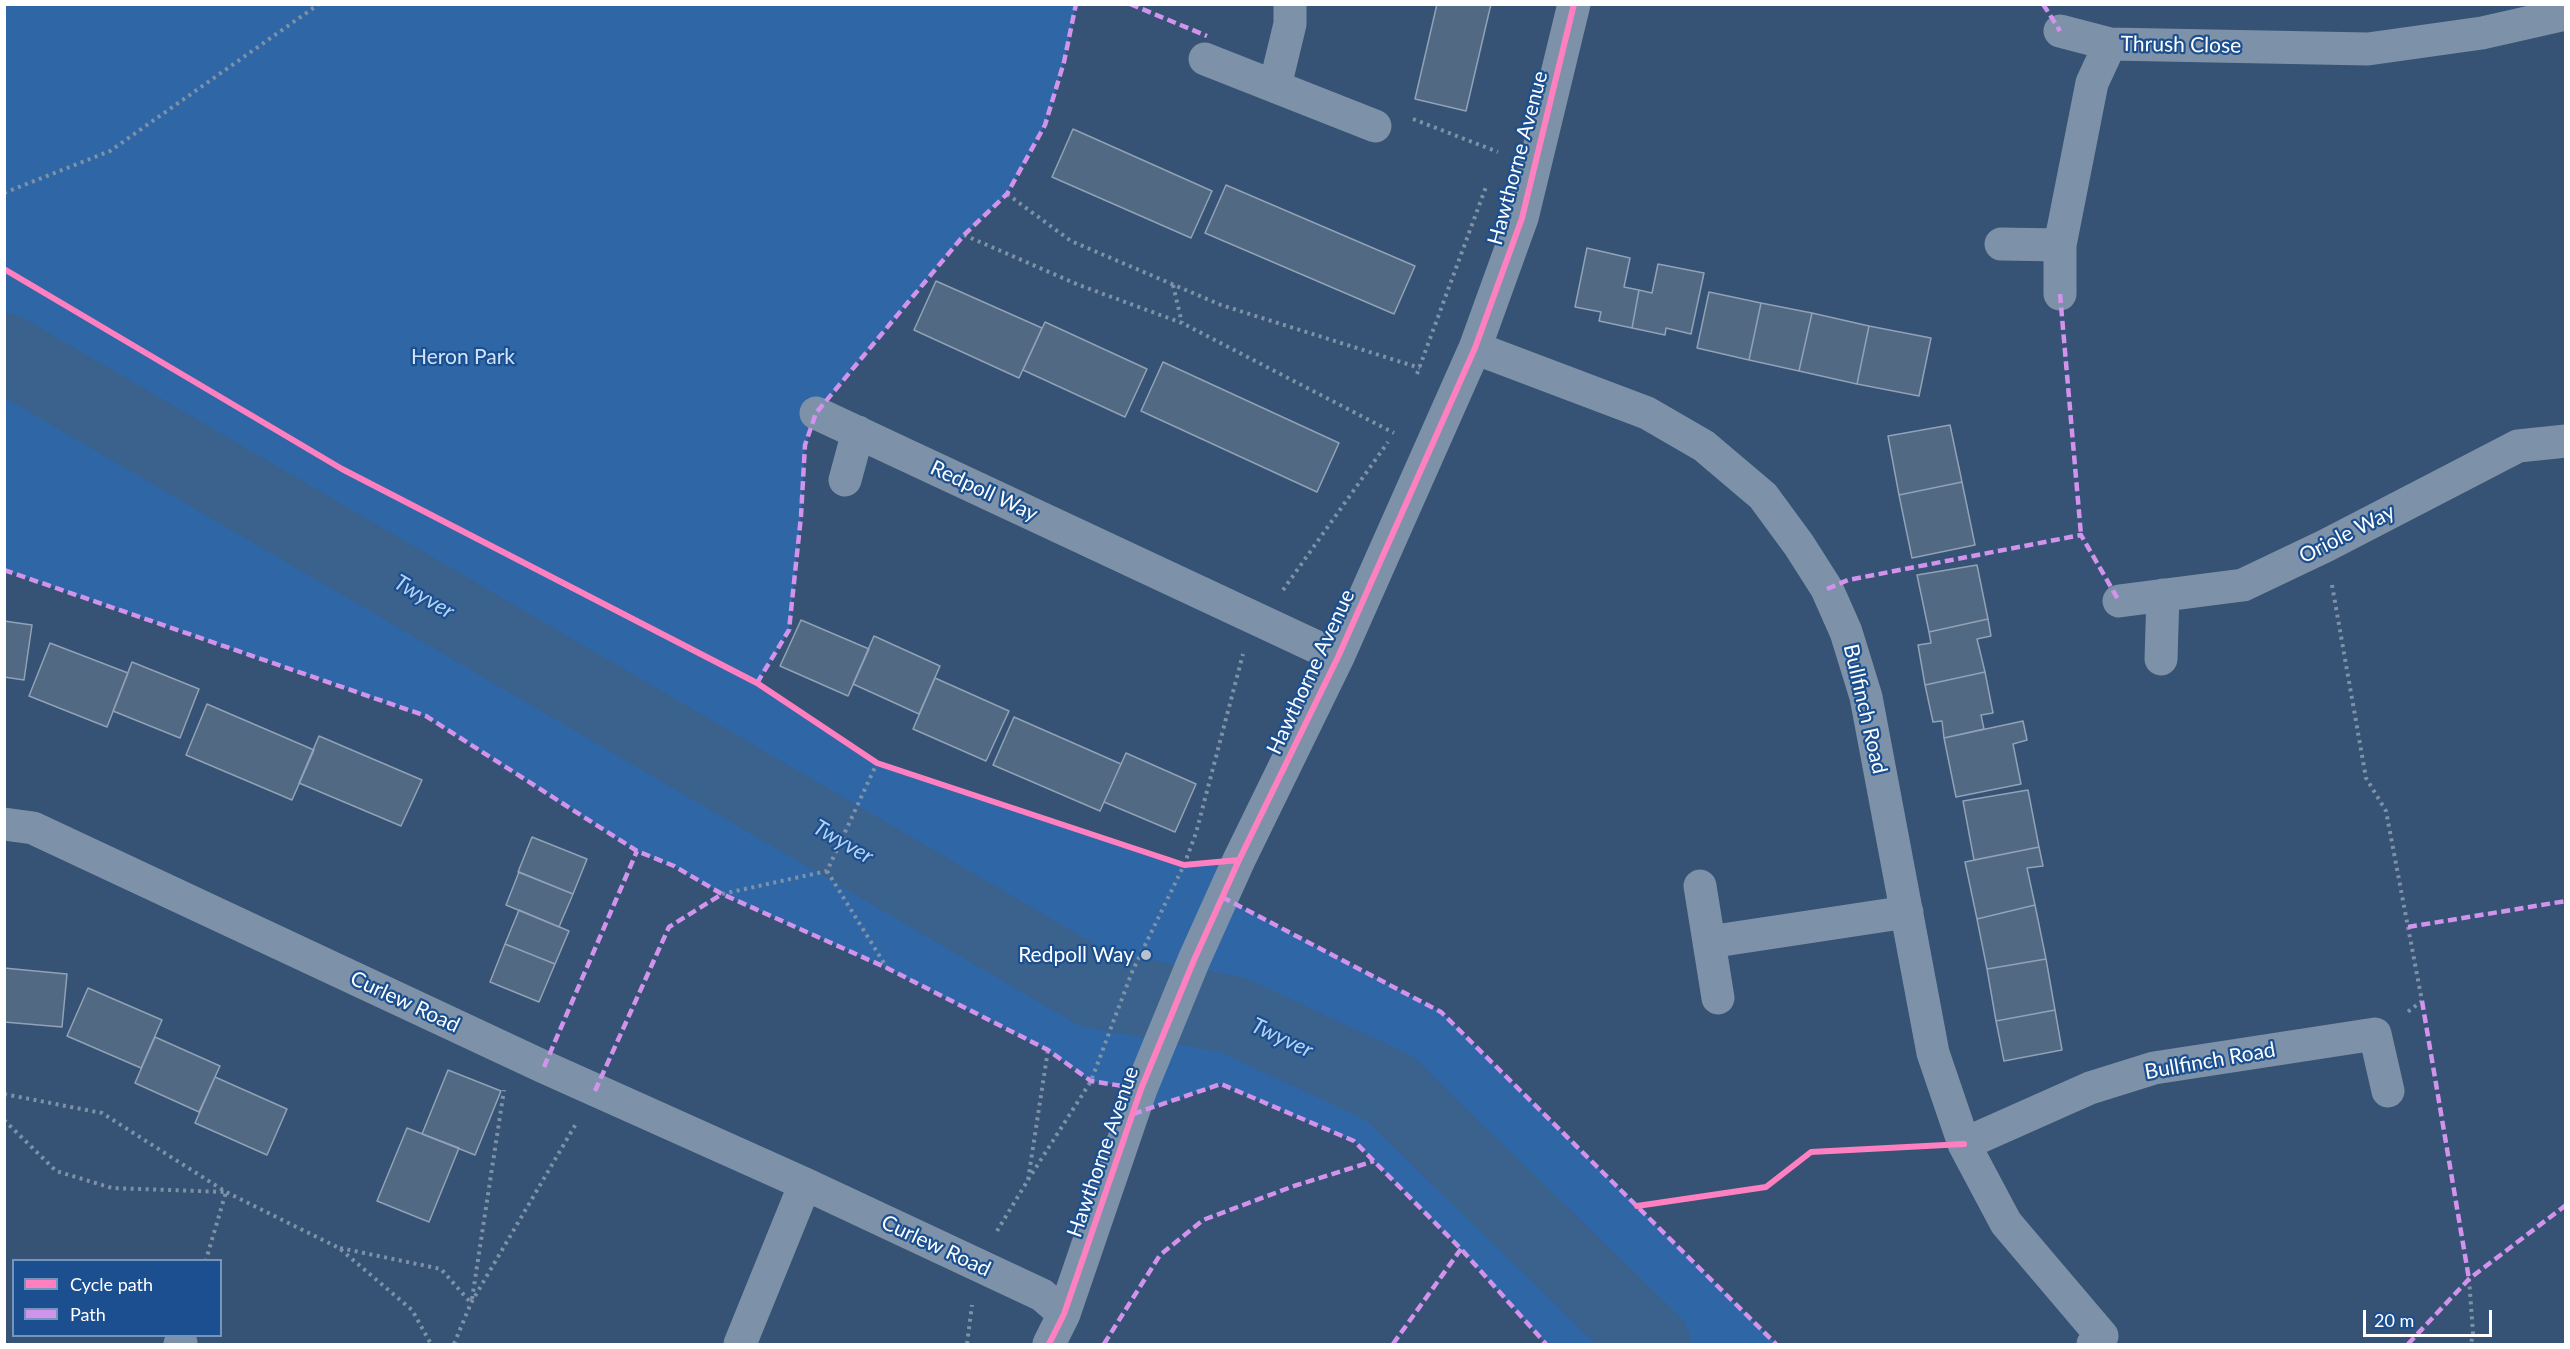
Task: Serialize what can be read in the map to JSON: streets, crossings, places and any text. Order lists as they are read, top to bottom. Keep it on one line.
{"streets":{"street":["Thrush Close","Hawthorne Avenue","Redpoll Way","Oriole Way","Bullfinch Road","Curlew Road"]},"crossings":[["Hawthorne Avenue","Redpoll Way"],["Hawthorne Avenue","Bullfinch Road"],["Hawthorne Avenue","Curlew Road"]],"water":["Twyver"],"parks":["Heron Park"],"places":["Redpoll Way"],"legend":["Cycle path","Path"],"scale_bar":"20 m"}
